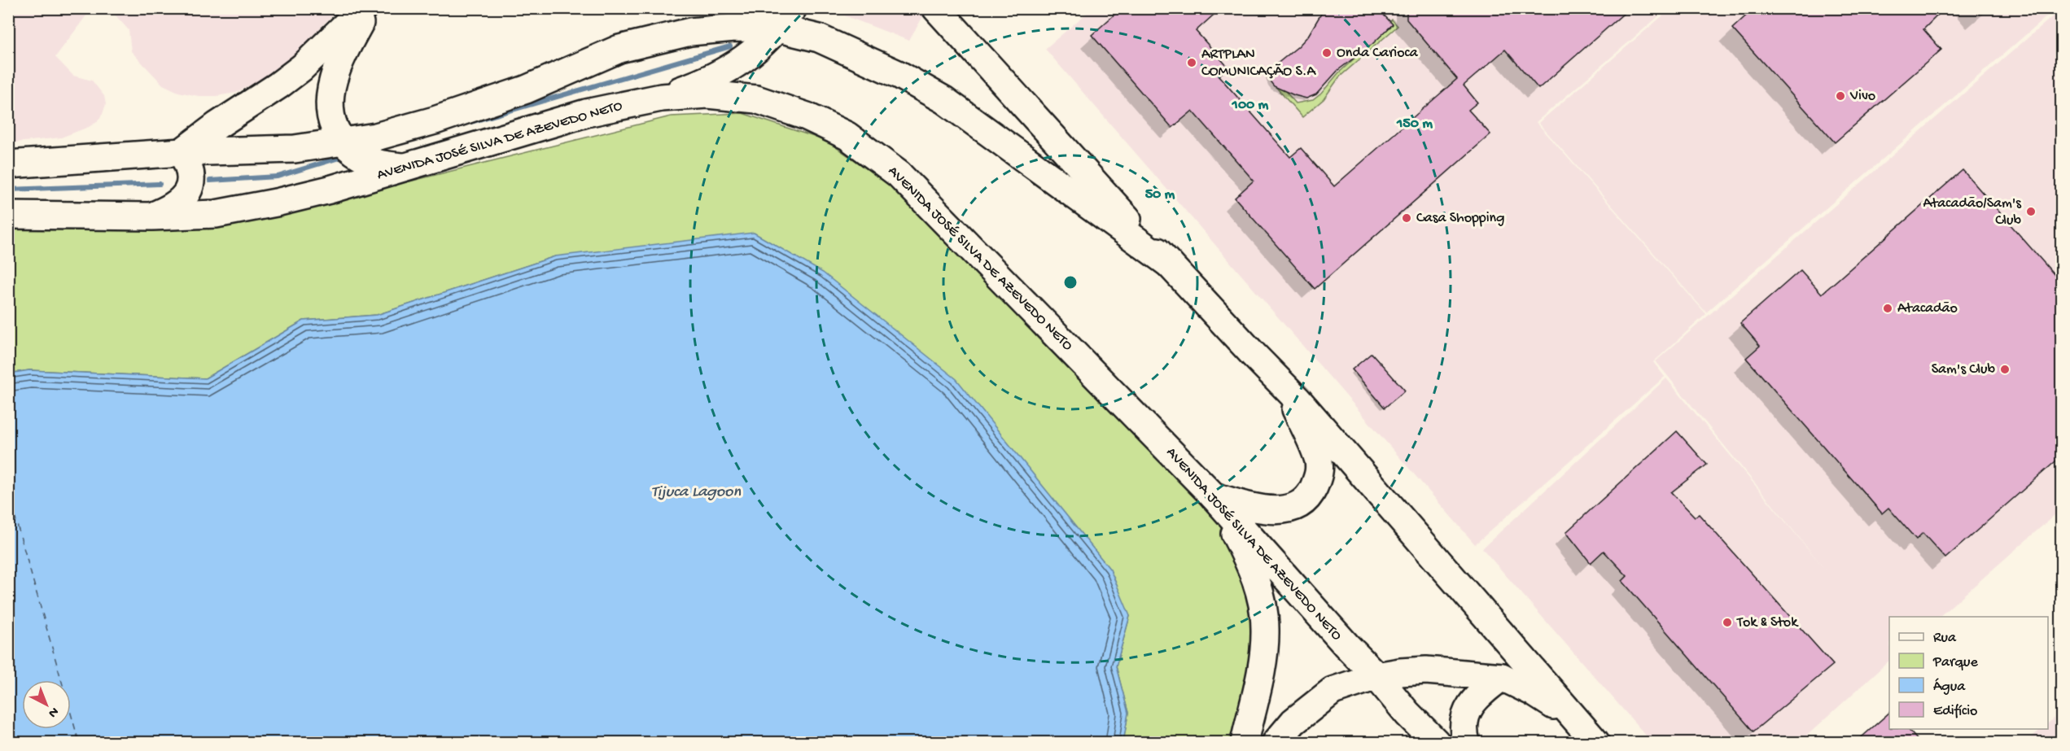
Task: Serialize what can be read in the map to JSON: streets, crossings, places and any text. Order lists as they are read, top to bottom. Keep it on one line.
{"streets":{"street":["AVENIDA JOSÉ SILVA DE AZEVEDO NETO"]},"water":["Tijuca Lagoon"],"places":["Onda Carioca","ARTPLAN COMUNICAÇÃO S.A","Vivo","Atacadão/Sam's Club","Casa Shopping","Atacadão","Sam's Club","Tok & Stok"],"legend":["Rua","Parque","Água","Edifício"],"north":"bottom right","rings":["100 m","150 m","50 m"]}
